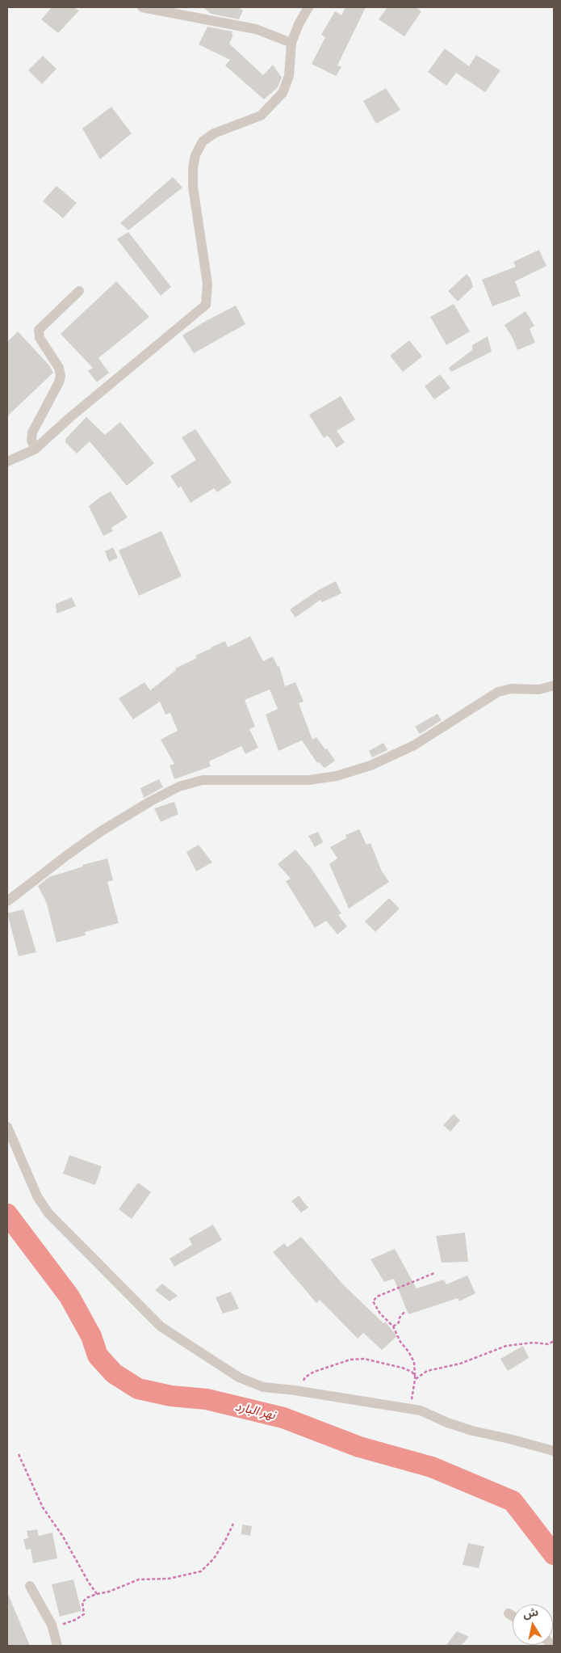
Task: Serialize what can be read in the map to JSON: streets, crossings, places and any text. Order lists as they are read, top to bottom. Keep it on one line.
{"water":["نهر البارد"],"north":"top"}
